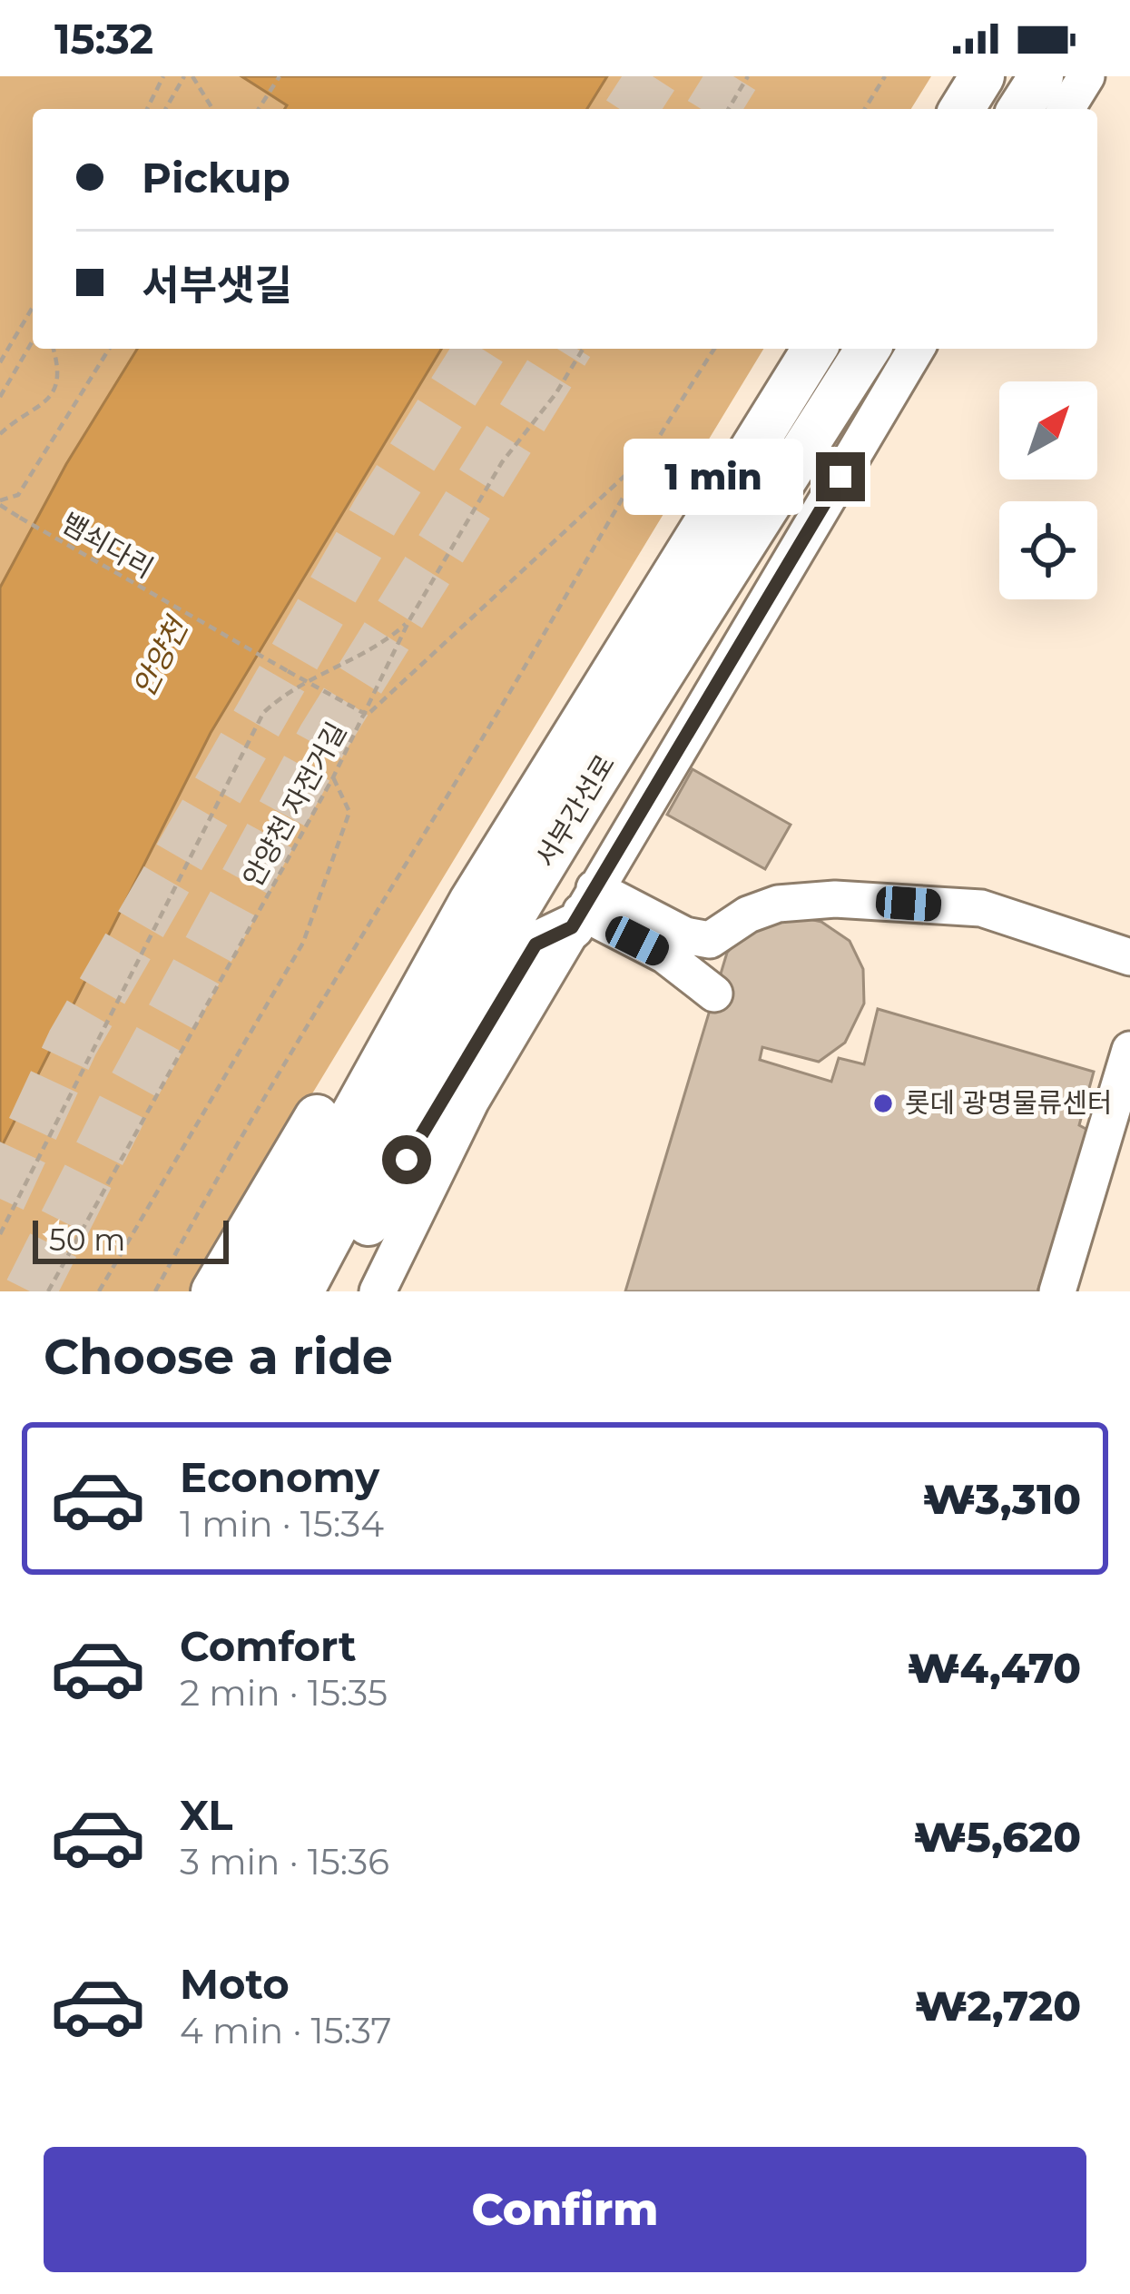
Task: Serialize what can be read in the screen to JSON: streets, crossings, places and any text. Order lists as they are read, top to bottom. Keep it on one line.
{"streets":{"main road":["서부간선로"],"path":["뱀쇠다리","안양천 자전거길"]},"crossings":[["뱀쇠다리","안양천 자전거길"]],"water":["안양천"],"places":["롯데 광명물류센터"],"scale_bar":"50 m","north":"top right","page":{"status":"15:32","banner":["Pickup","서부샛길"],"bubble":"1 min","scale":"50 m","heading":"Choose a ride","list":[{"name":"Economy","note":"1 min · 15:34","value":"₩3,310"},{"name":"Comfort","note":"2 min · 15:35","value":"₩4,470"},{"name":"XL","note":"3 min · 15:36","value":"₩5,620"},{"name":"Moto","note":"4 min · 15:37","value":"₩2,720"}],"buttons":"Confirm"}}
